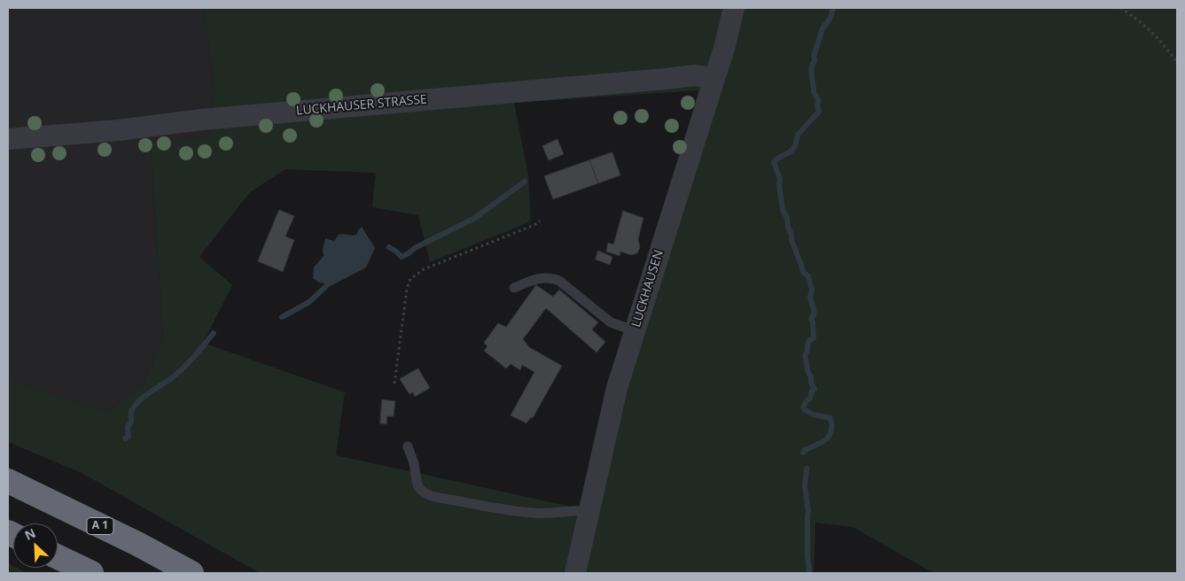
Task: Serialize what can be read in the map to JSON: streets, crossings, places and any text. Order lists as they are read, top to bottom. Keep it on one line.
{"streets":{"highway":["A 1"],"street":["LUCKHAUSER STRASSE","LUCKHAUSEN"]},"crossings":[["LUCKHAUSER STRASSE","LUCKHAUSEN"]],"north":"top left"}
